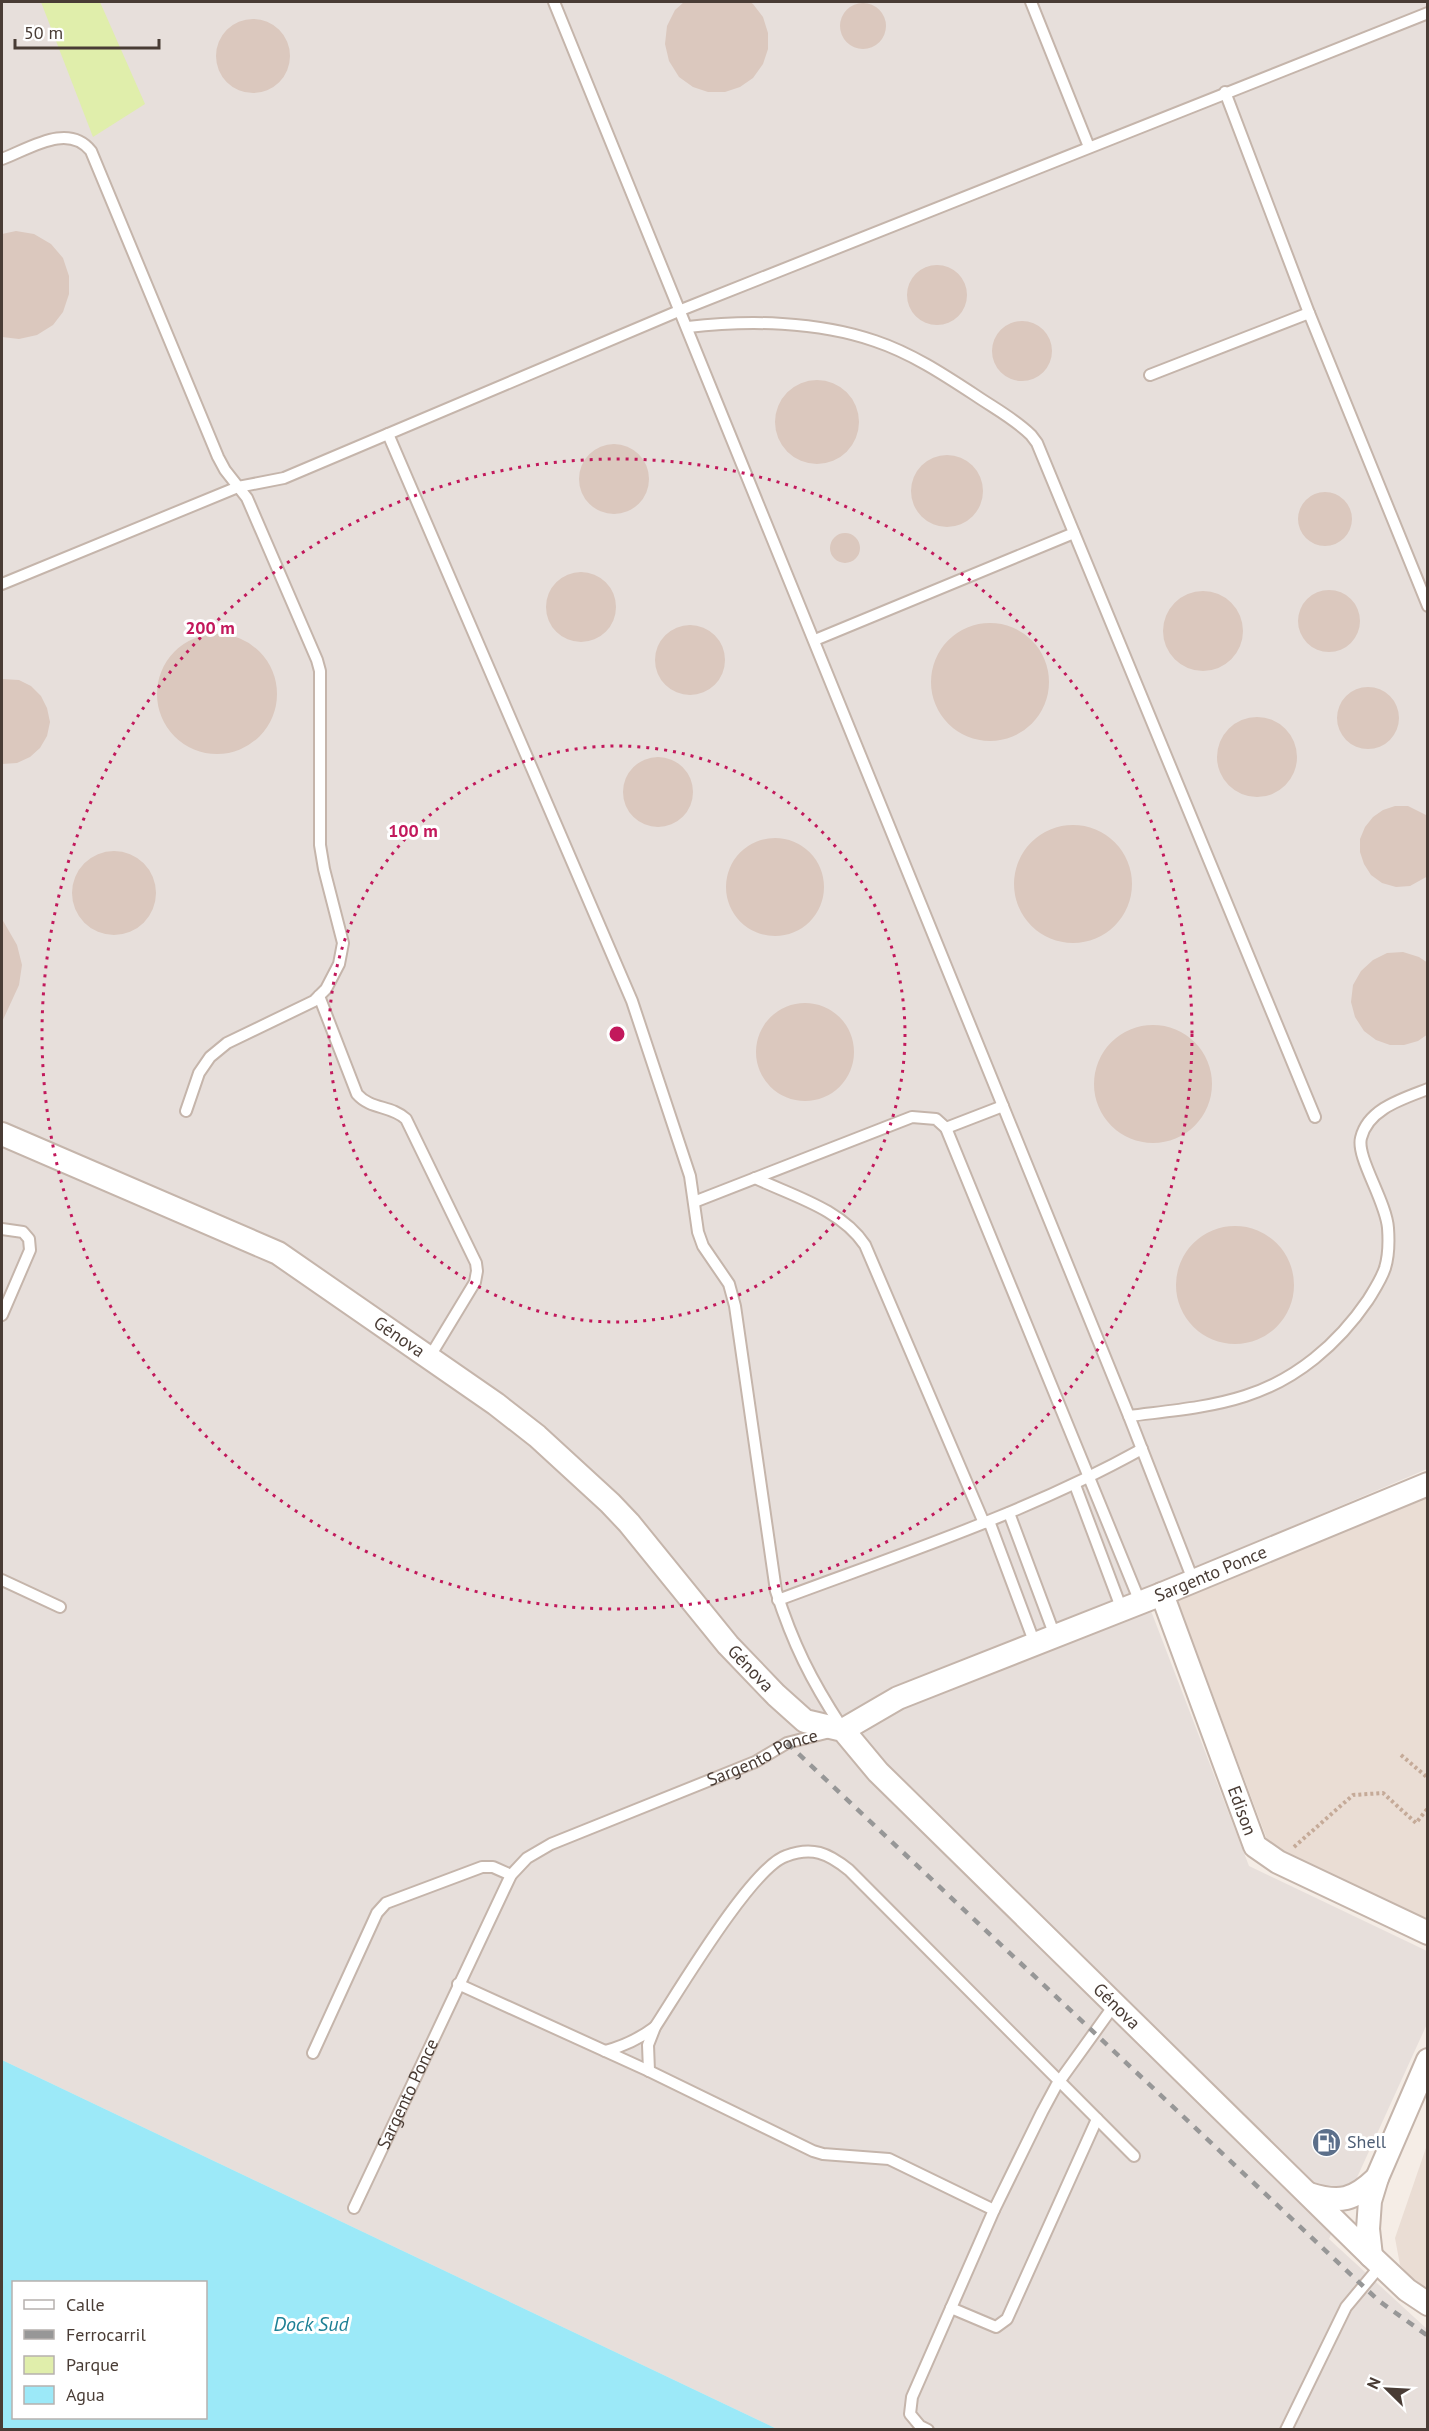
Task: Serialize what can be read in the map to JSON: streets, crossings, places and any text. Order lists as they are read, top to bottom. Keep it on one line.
{"streets":{"street":["Génova","Sargento Ponce","Edison"]},"crossings":[["Génova","Sargento Ponce"],["Sargento Ponce","Edison"]],"water":["Dock Sud"],"places":{"fuel station":["Shell"]},"legend":["Calle","Ferrocarril","Parque","Agua"],"scale_bar":"50 m","north":"top left","rings":["200 m","100 m"]}
